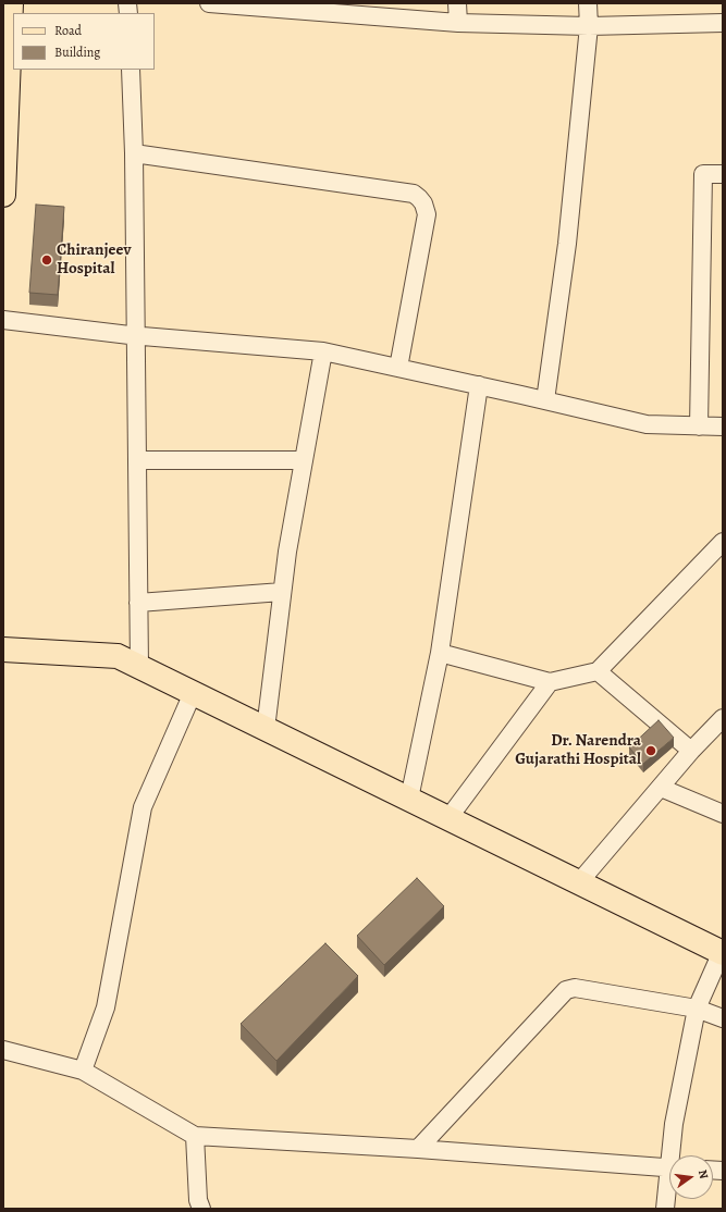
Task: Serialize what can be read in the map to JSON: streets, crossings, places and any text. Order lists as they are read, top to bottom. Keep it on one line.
{"places":["Chiranjeev Hospital","Dr. Narendra Gujarathi Hospital"],"legend":["Road","Building"],"north":"right"}
